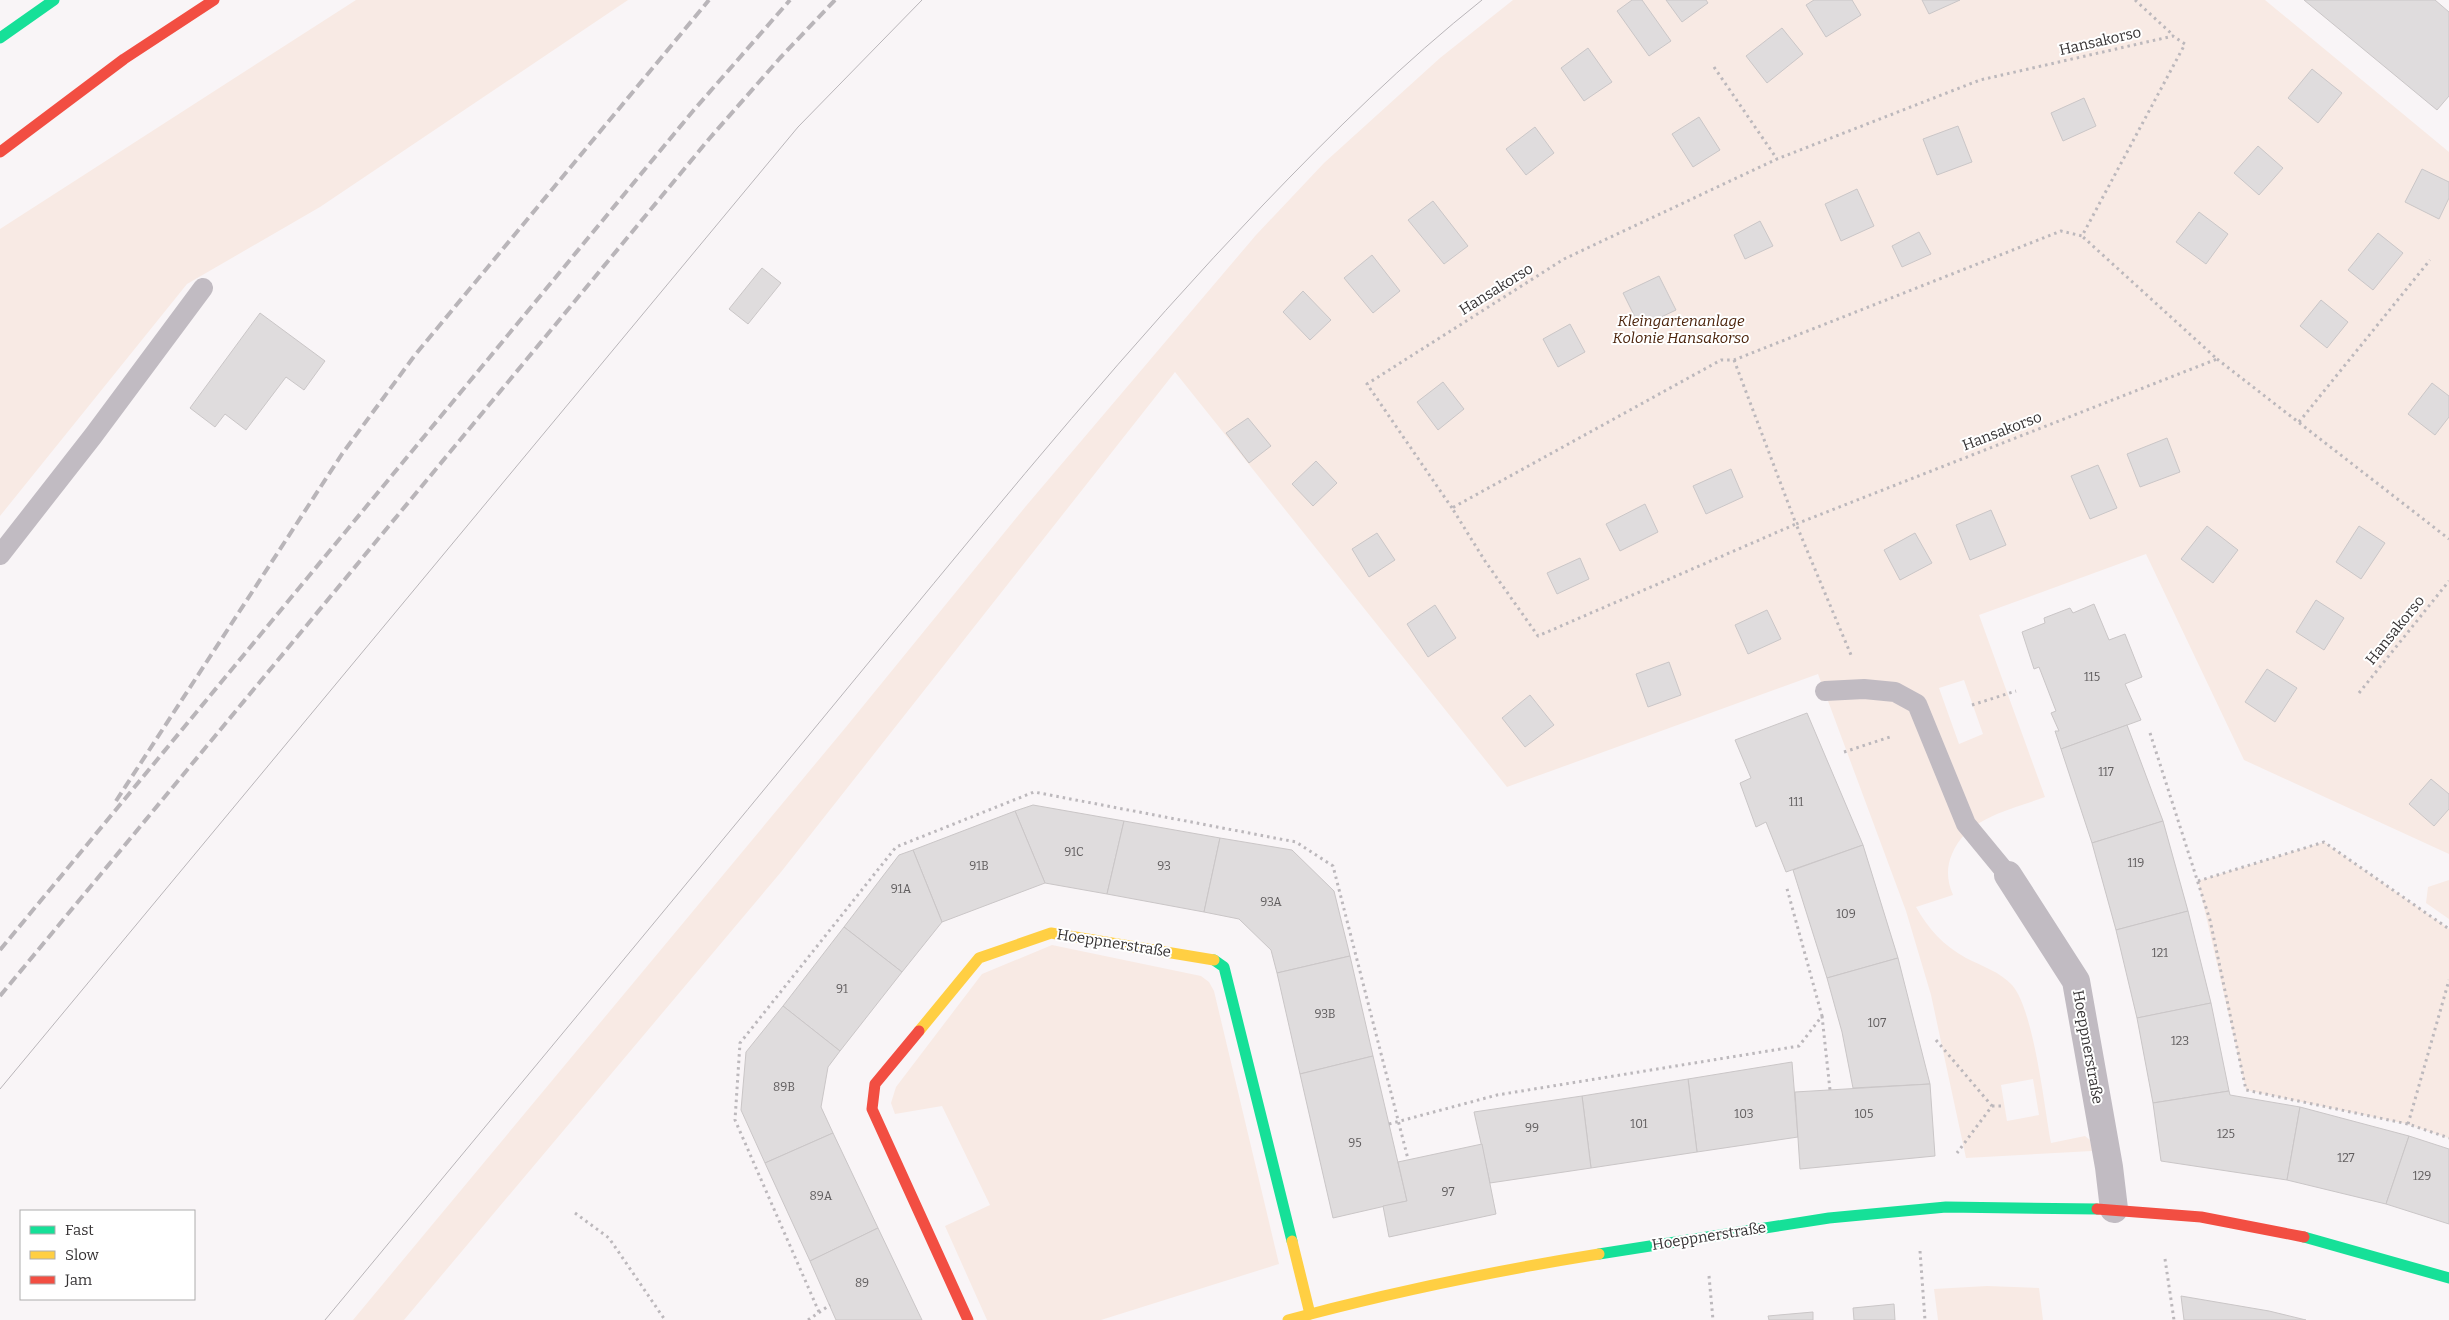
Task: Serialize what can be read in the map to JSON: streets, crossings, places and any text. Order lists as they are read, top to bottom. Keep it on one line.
{"streets":{"main road":["Hoeppnerstraße"],"path":["Hansakorso"]},"parks":["Kleingartenanlage Kolonie Hansakorso"],"house_numbers":["115","117","111","91C","119","91B","93","91A","93A","109","121","91","93B","107","123","89B","103","105","101","99","125","95","127","129","97","89A","89"],"legend":["Fast","Slow","Jam"]}
